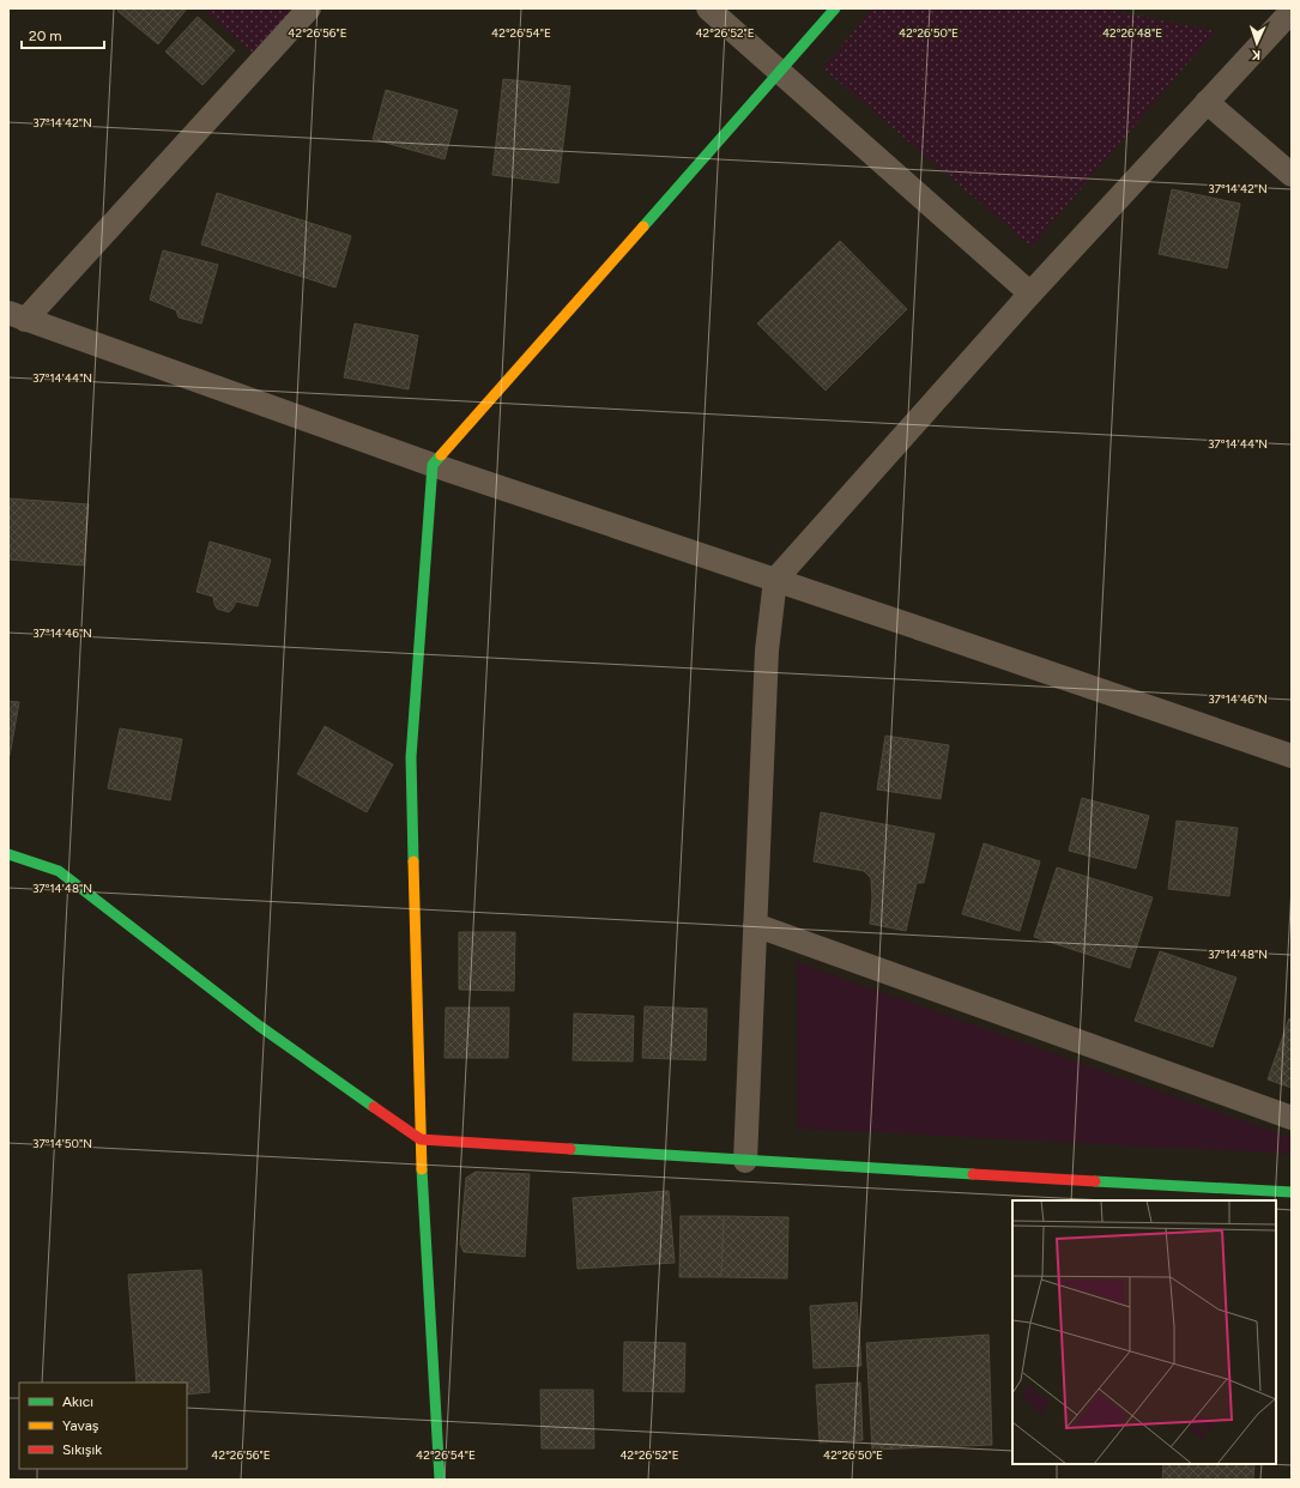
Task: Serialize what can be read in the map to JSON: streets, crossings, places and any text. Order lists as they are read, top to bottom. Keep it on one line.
{"legend":["Akıcı","Yavaş","Sıkışık"],"scale_bar":"20 m","north":"bottom","coordinates":["42°26'56\"E","42°26'54\"E","42°26'52\"E","42°26'50\"E","42°26'48\"E","37°14'42\"N","37°14'44\"N","37°14'46\"N","37°14'48\"N","37°14'50\"N"]}
